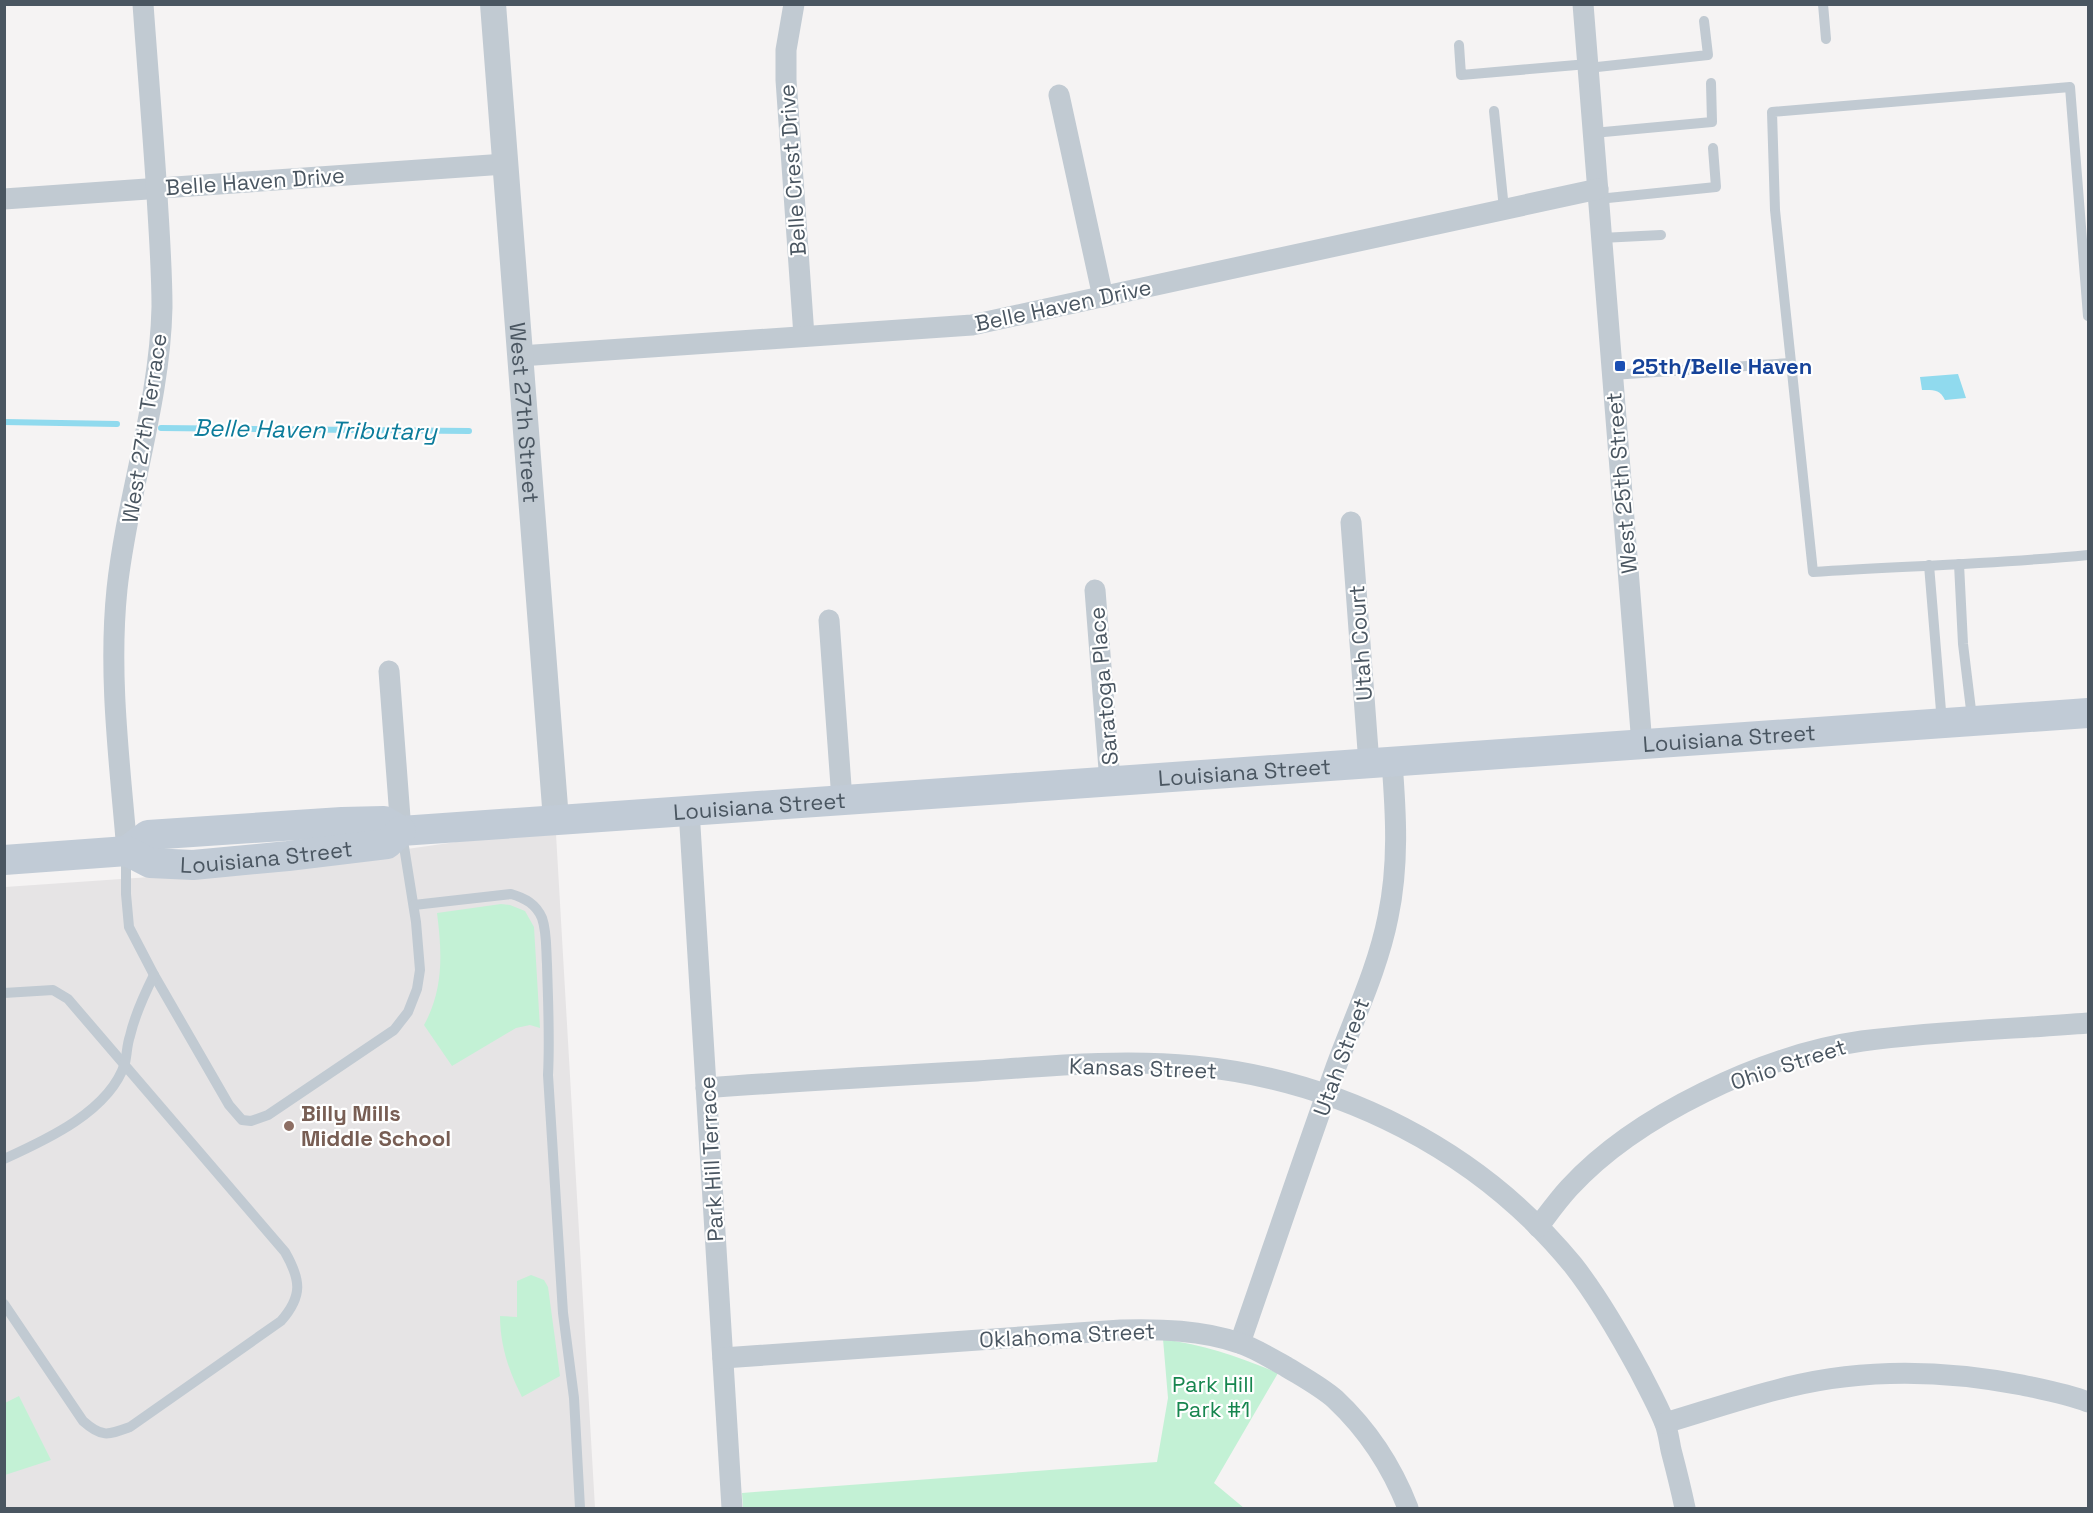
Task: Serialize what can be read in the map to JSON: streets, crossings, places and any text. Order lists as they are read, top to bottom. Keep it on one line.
{"streets":{"main road":["Louisiana Street"],"street":["Belle Crest Drive","Belle Haven Drive","West 27th Street","West 27th Terrace","West 25th Street","Utah Court","Saratoga Place","Utah Street","Ohio Street","Kansas Street","Park Hill Terrace","Oklahoma Street"]},"crossings":[["Belle Crest Drive","Belle Haven Drive"],["Belle Haven Drive","West 27th Street"],["Belle Haven Drive","West 27th Terrace"],["Belle Haven Drive","West 25th Street"],["West 27th Street","Louisiana Street"],["West 27th Terrace","Louisiana Street"],["West 25th Street","Louisiana Street"],["Utah Court","Louisiana Street"],["Utah Court","Utah Street"],["Saratoga Place","Louisiana Street"],["Louisiana Street","Utah Street"],["Louisiana Street","Park Hill Terrace"],["Utah Street","Kansas Street"],["Utah Street","Oklahoma Street"],["Ohio Street","Kansas Street"],["Kansas Street","Park Hill Terrace"],["Park Hill Terrace","Oklahoma Street"]],"water":["Belle Haven Tributary"],"parks":["Park Hill Park #1"],"places":{"transit":["25th/Belle Haven"],"other":["Billy Mills Middle School"]}}
